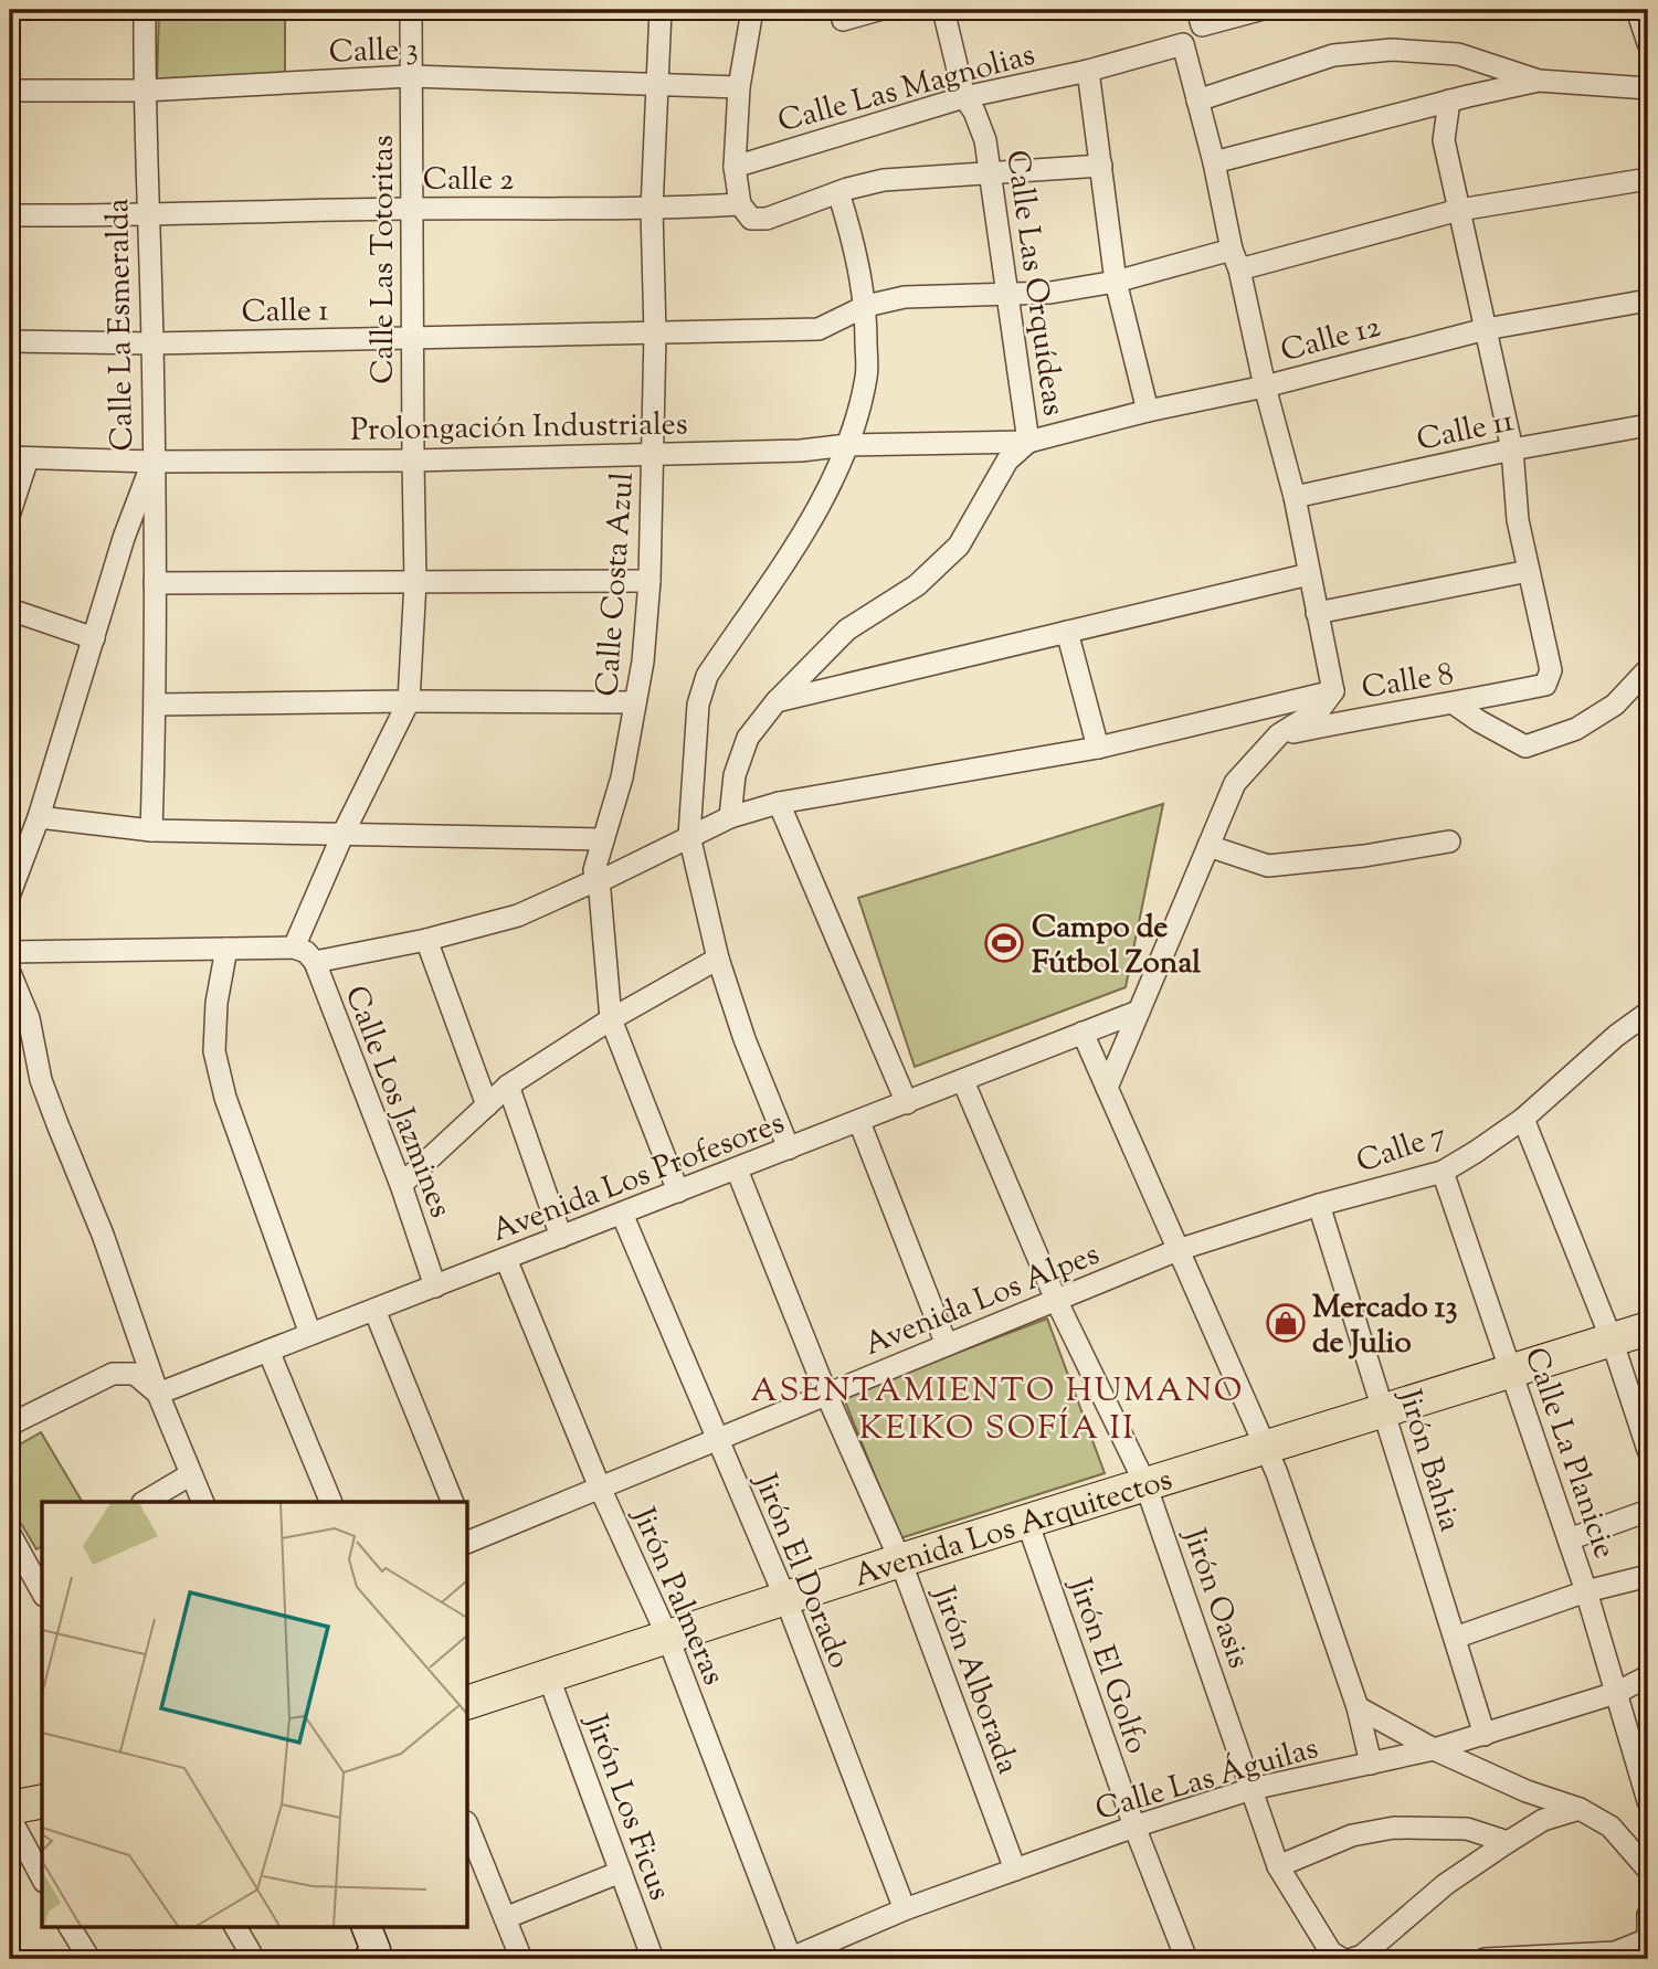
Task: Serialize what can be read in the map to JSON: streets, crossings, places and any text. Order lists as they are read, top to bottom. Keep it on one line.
{"streets":{"main road":["Avenida Los Arquitectos"],"street":["Calle 3","Calle Las Magnolias","Calle 2","Calle Las Totoritas","Calle Las Orquídeas","Calle 1","Calle La Esmeralda","Calle 12","Prolongación Industriales","Calle 11","Calle Costa Azul","Calle 8","Calle Los Jazmines","Calle 7","Avenida Los Profesores","Avenida Los Alpes","Calle La Planicie","Jirón Bahia","Jirón El Dorado","Jirón Palmeras","Jirón Oasis","Jirón El Golfo","Jirón Alborada","Calle Las Águilas","Jirón Los Ficus"]},"crossings":[["Calle 3","Calle Las Totoritas"],["Calle 3","Calle La Esmeralda"],["Calle 3","Calle Costa Azul"],["Calle Las Magnolias","Calle Las Orquídeas"],["Calle 2","Calle Las Totoritas"],["Calle 2","Calle La Esmeralda"],["Calle 2","Calle Costa Azul"],["Calle Las Totoritas","Calle 1"],["Calle Las Totoritas","Prolongación Industriales"],["Calle Las Totoritas","Calle Los Jazmines"],["Calle Las Orquídeas","Calle 1"],["Calle Las Orquídeas","Calle 12"],["Calle Las Orquídeas","Prolongación Industriales"],["Calle 1","Calle La Esmeralda"],["Calle 1","Calle Costa Azul"],["Calle La Esmeralda","Prolongación Industriales"],["Calle 12","Prolongación Industriales"],["Prolongación Industriales","Calle Costa Azul"],["Calle Costa Azul","Avenida Los Profesores"],["Calle Los Jazmines","Avenida Los Profesores"],["Calle 7","Avenida Los Alpes"],["Calle 7","Calle La Planicie"],["Calle 7","Jirón Bahia"],["Avenida Los Profesores","Jirón El Dorado"],["Avenida Los Profesores","Jirón Palmeras"],["Avenida Los Profesores","Jirón Oasis"],["Avenida Los Profesores","Jirón Alborada"],["Avenida Los Alpes","Jirón El Dorado"],["Avenida Los Alpes","Jirón Palmeras"],["Avenida Los Alpes","Jirón Oasis"],["Avenida Los Alpes","Jirón Alborada"],["Calle La Planicie","Avenida Los Arquitectos"],["Calle La Planicie","Calle Las Águilas"],["Jirón Bahia","Avenida Los Arquitectos"],["Jirón Bahia","Calle Las Águilas"],["Avenida Los Arquitectos","Jirón El Dorado"],["Avenida Los Arquitectos","Jirón Palmeras"],["Avenida Los Arquitectos","Jirón Oasis"],["Avenida Los Arquitectos","Jirón El Golfo"],["Avenida Los Arquitectos","Jirón Alborada"],["Avenida Los Arquitectos","Jirón Los Ficus"],["Jirón El Dorado","Calle Las Águilas"],["Jirón Palmeras","Calle Las Águilas"],["Jirón Oasis","Calle Las Águilas"],["Jirón El Golfo","Calle Las Águilas"],["Jirón Alborada","Calle Las Águilas"]],"districts":["ASENTAMIENTO HUMANO KEIKO SOFÍA II"],"places":{"sports":["Campo de Fútbol Zonal"],"shop":["Mercado 13 de Julio"]}}
